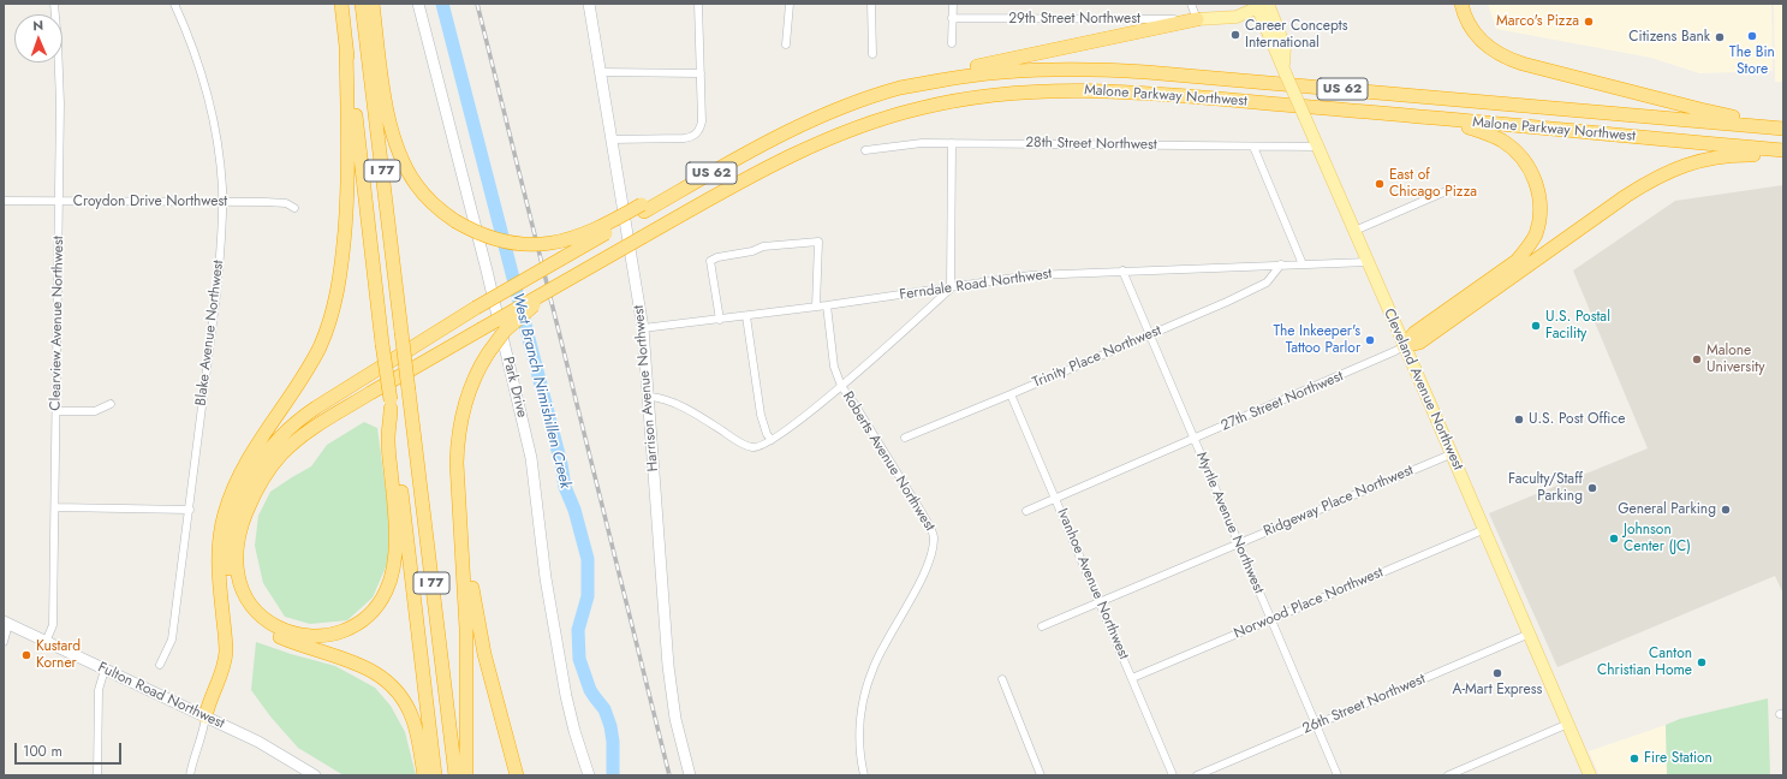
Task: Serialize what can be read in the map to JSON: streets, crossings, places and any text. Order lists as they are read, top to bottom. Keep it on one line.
{"streets":{"highway":["US 62","Malone Parkway Northwest","I 77"],"main road":["Park Drive","Harrison Avenue Northwest","Cleveland Avenue Northwest","Fulton Road Northwest"],"street":["29th Street Northwest","28th Street Northwest","Croydon Drive Northwest","Ferndale Road Northwest","Clearview Avenue Northwest","Blake Avenue Northwest","Trinity Place Northwest","27th Street Northwest","Roberts Avenue Northwest","Ridgeway Place Northwest","Myrtle Avenue Northwest","Ivanhoe Avenue Northwest","Norwood Place Northwest","26th Street Northwest"]},"crossings":[["28th Street Northwest","Cleveland Avenue Northwest"],["Croydon Drive Northwest","Clearview Avenue Northwest"],["Croydon Drive Northwest","Blake Avenue Northwest"],["Ferndale Road Northwest","Trinity Place Northwest"],["Ferndale Road Northwest","Harrison Avenue Northwest"],["Ferndale Road Northwest","Cleveland Avenue Northwest"],["Ferndale Road Northwest","Roberts Avenue Northwest"],["Ferndale Road Northwest","Myrtle Avenue Northwest"],["Clearview Avenue Northwest","Fulton Road Northwest"],["Trinity Place Northwest","Myrtle Avenue Northwest"],["Trinity Place Northwest","Ivanhoe Avenue Northwest"],["Cleveland Avenue Northwest","27th Street Northwest"],["Cleveland Avenue Northwest","Ridgeway Place Northwest"],["Cleveland Avenue Northwest","Norwood Place Northwest"],["Cleveland Avenue Northwest","26th Street Northwest"],["27th Street Northwest","Myrtle Avenue Northwest"],["27th Street Northwest","Ivanhoe Avenue Northwest"],["Ridgeway Place Northwest","Myrtle Avenue Northwest"],["Ridgeway Place Northwest","Ivanhoe Avenue Northwest"],["Myrtle Avenue Northwest","Norwood Place Northwest"],["Myrtle Avenue Northwest","26th Street Northwest"],["Ivanhoe Avenue Northwest","Norwood Place Northwest"]],"water":["West Branch Nimishillen Creek"],"places":["Marco's Pizza","Career Concepts International","The Bin Store","Citizens Bank","East of Chicago Pizza","U.S. Postal Facility","The Inkeeper's Tattoo Parlor","Malone University","U.S. Post Office","Faculty/Staff Parking","General Parking","Johnson Center (JC)","Kustard Korner","Canton Christian Home","A-Mart Express","Fire Station"],"scale_bar":"100 m","north":"top"}
